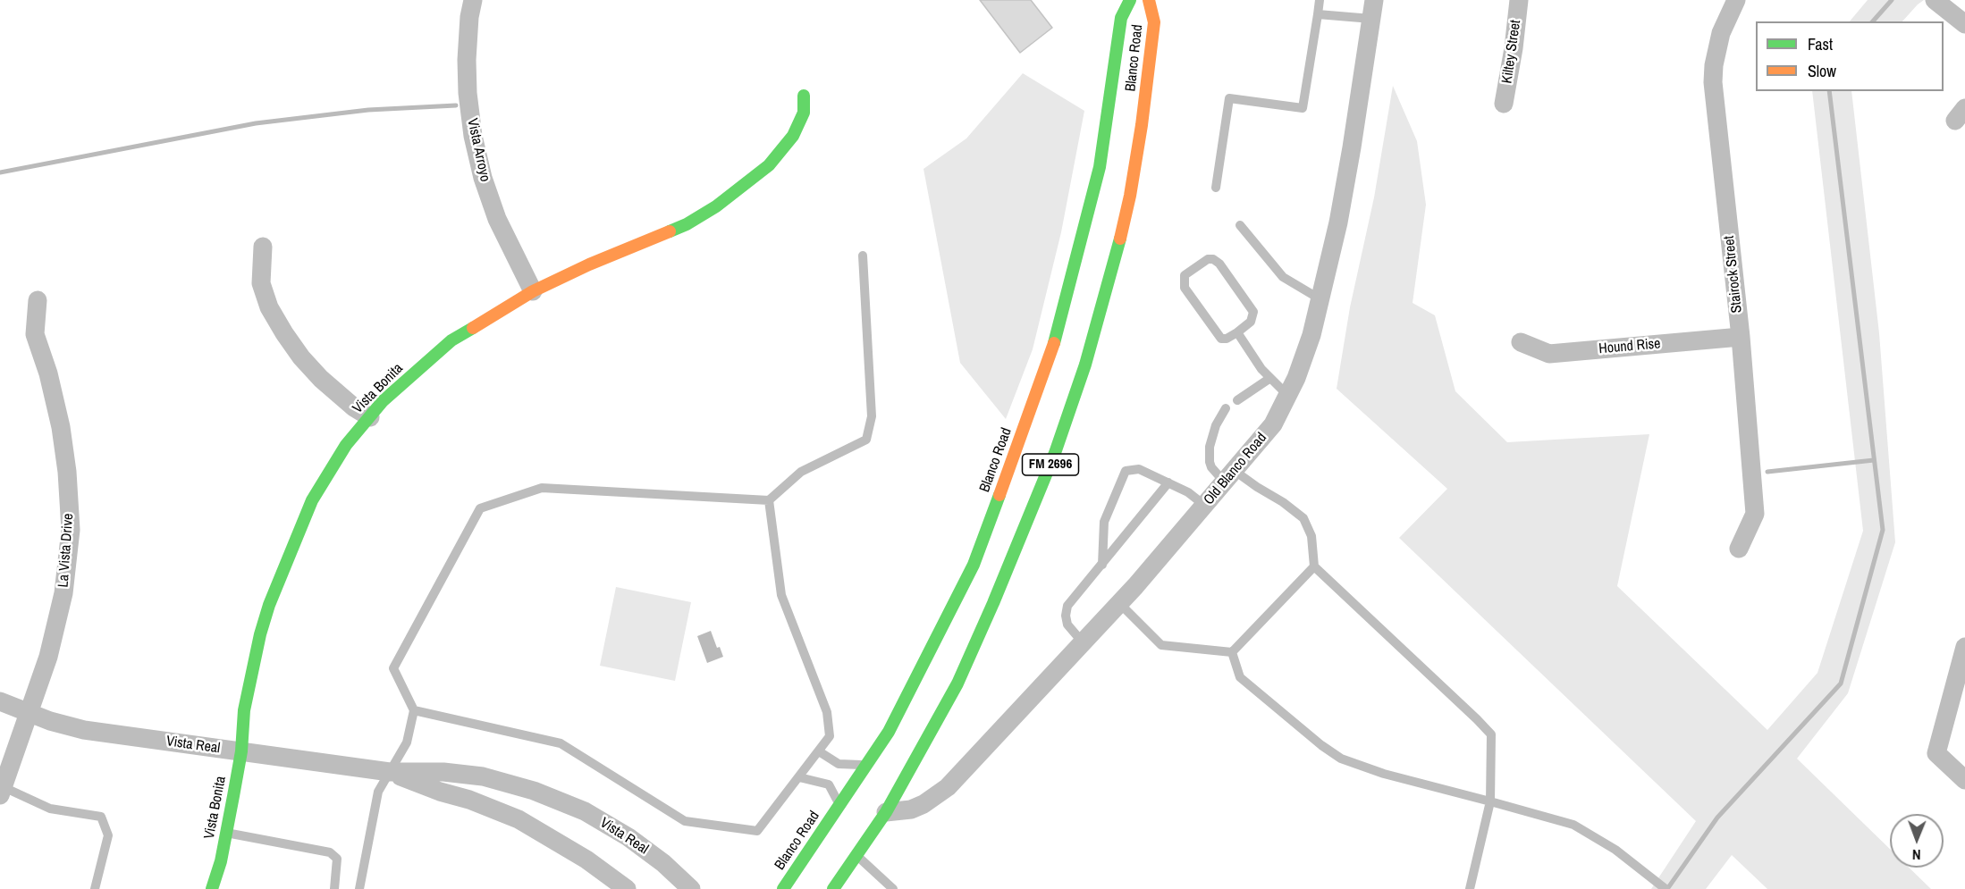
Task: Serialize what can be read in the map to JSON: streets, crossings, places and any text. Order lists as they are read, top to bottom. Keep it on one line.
{"streets":{"main road":["Blanco Road","Vista Bonita","FM 2696"],"street":["Kiltey Street","Vista Arroyo","Stairock Street","Hound Rise","Old Blanco Road","La Vista Drive","Vista Real"]},"crossings":[["Blanco Road","Old Blanco Road"],["Vista Arroyo","Vista Bonita"],["Stairock Street","Hound Rise"],["Vista Bonita","Vista Real"],["La Vista Drive","Vista Real"]],"legend":["Fast","Slow"],"north":"bottom"}
